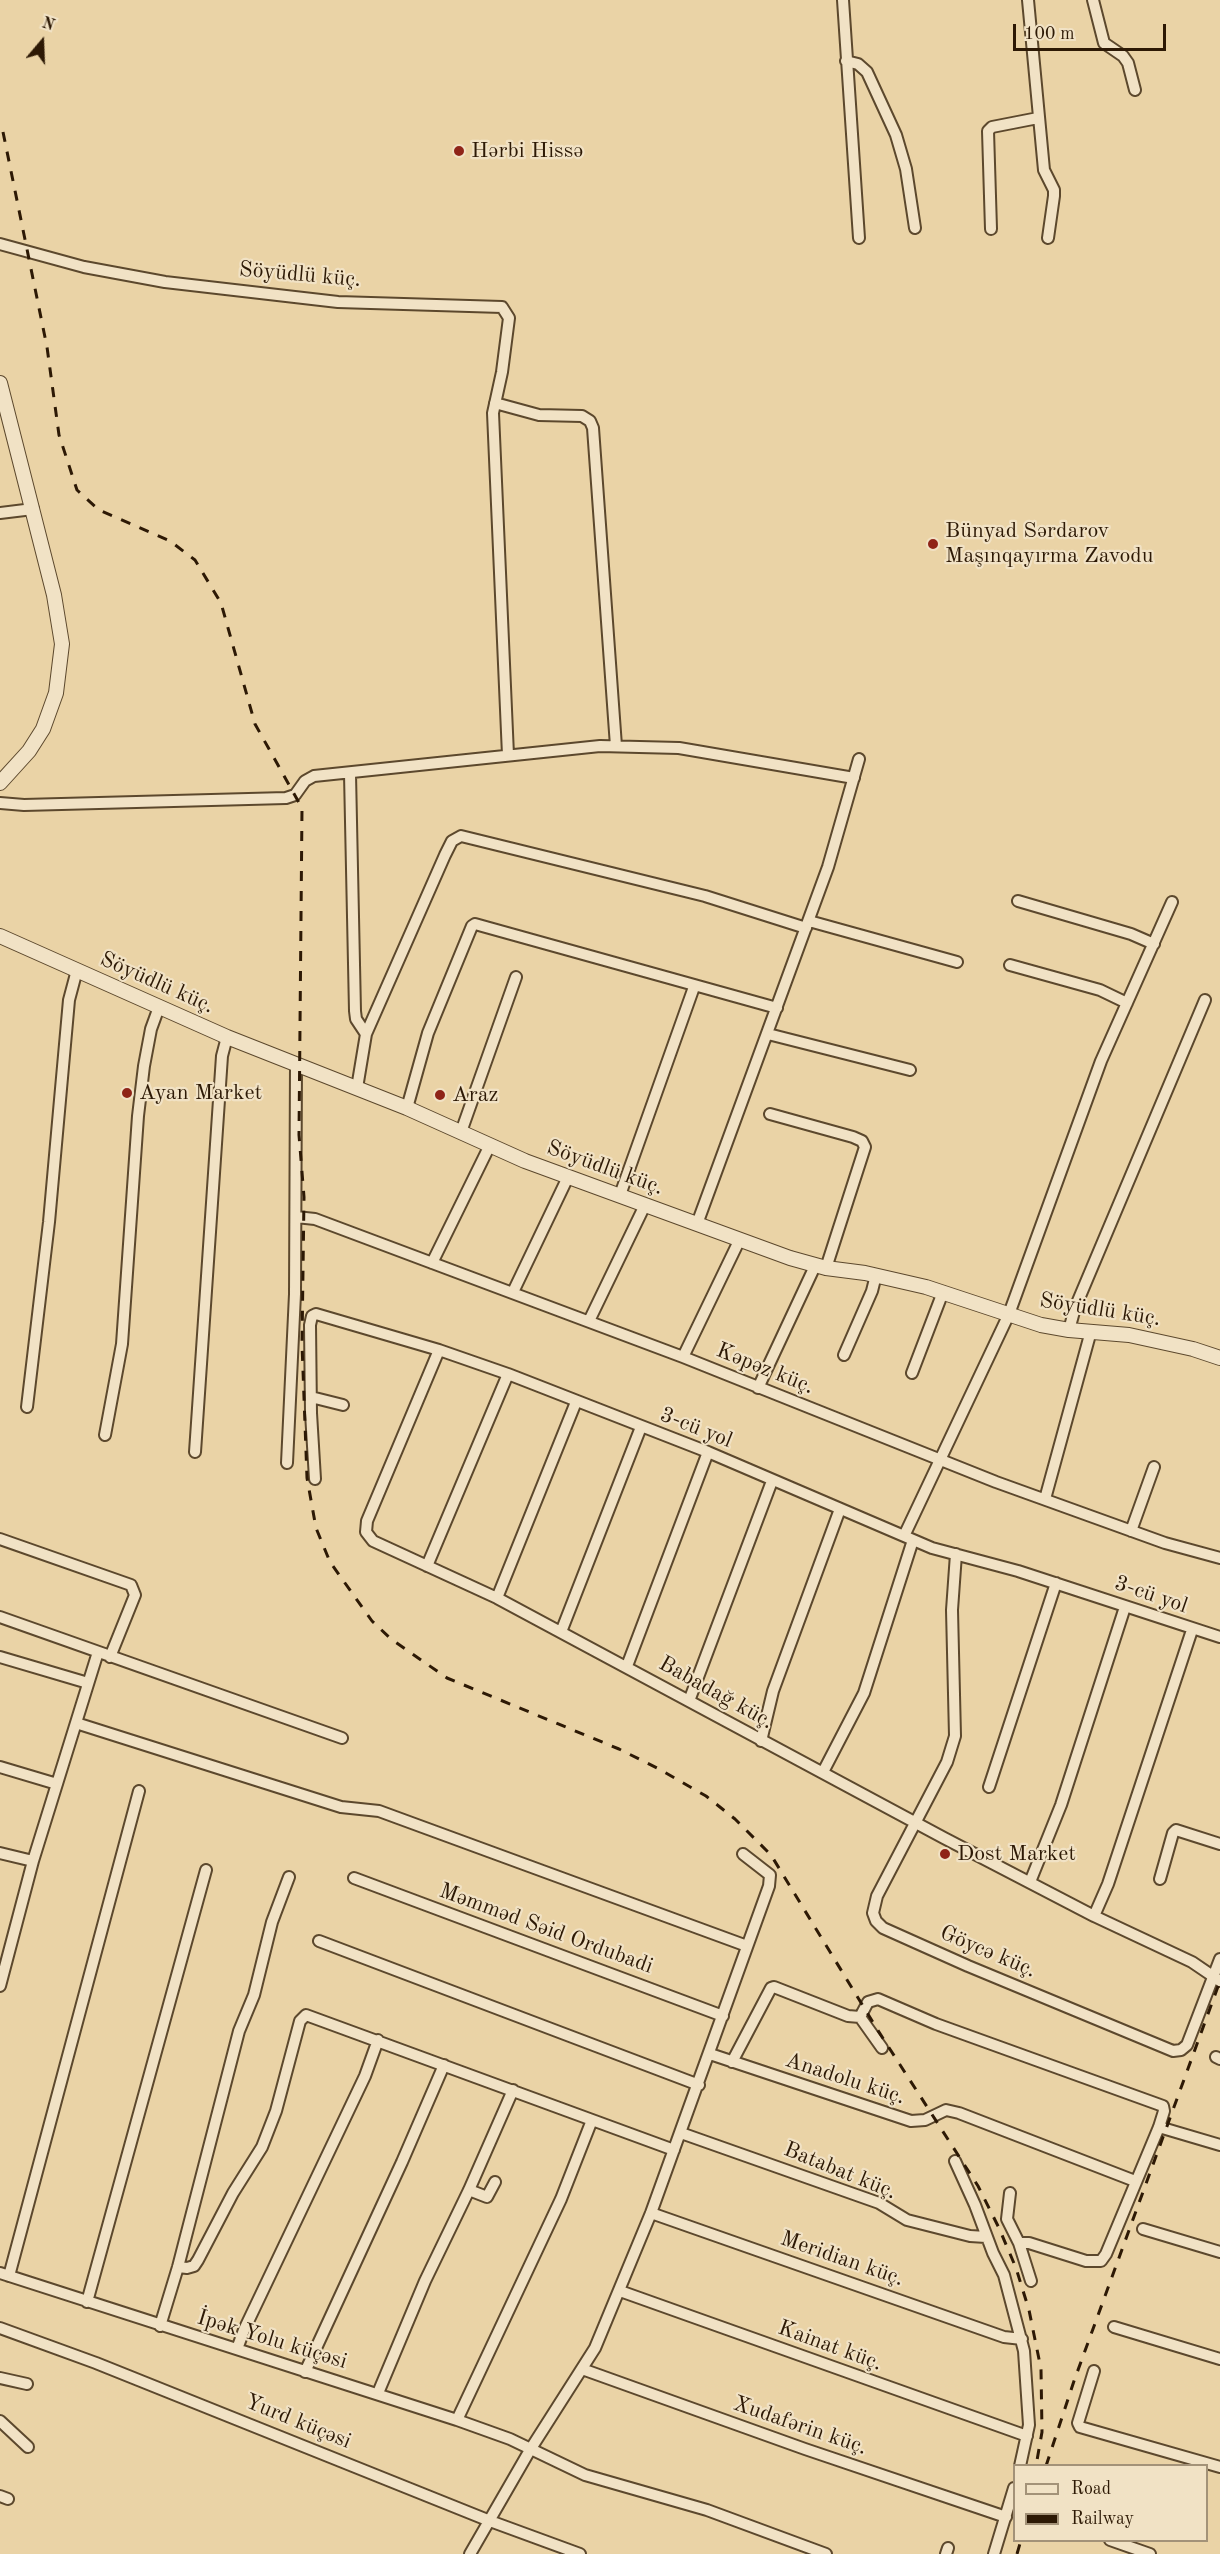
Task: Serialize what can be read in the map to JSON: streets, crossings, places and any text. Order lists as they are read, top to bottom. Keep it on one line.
{"streets":{"street":["Söyüdlü küç.","Kəpəz küç.","3-cü yol","Babadağ küç.","Məmməd Səid Ordubadi","Göycə küç.","Anadolu küç.","Batabat küç.","Meridian küç.","İpək Yolu küçəsi","Kainat küç.","Yurd küçəsi","Xudafərin küç."]},"crossings":[["3-cü yol","Babadağ küç."],["3-cü yol","Göycə küç."],["Babadağ küç.","Göycə küç."]],"places":["Hərbi Hissə","Bünyad Sərdarov Maşınqayırma Zavodu","Ayan Market","Araz","Dost Market"],"legend":["Road","Railway"],"scale_bar":"100 m","north":"top"}
